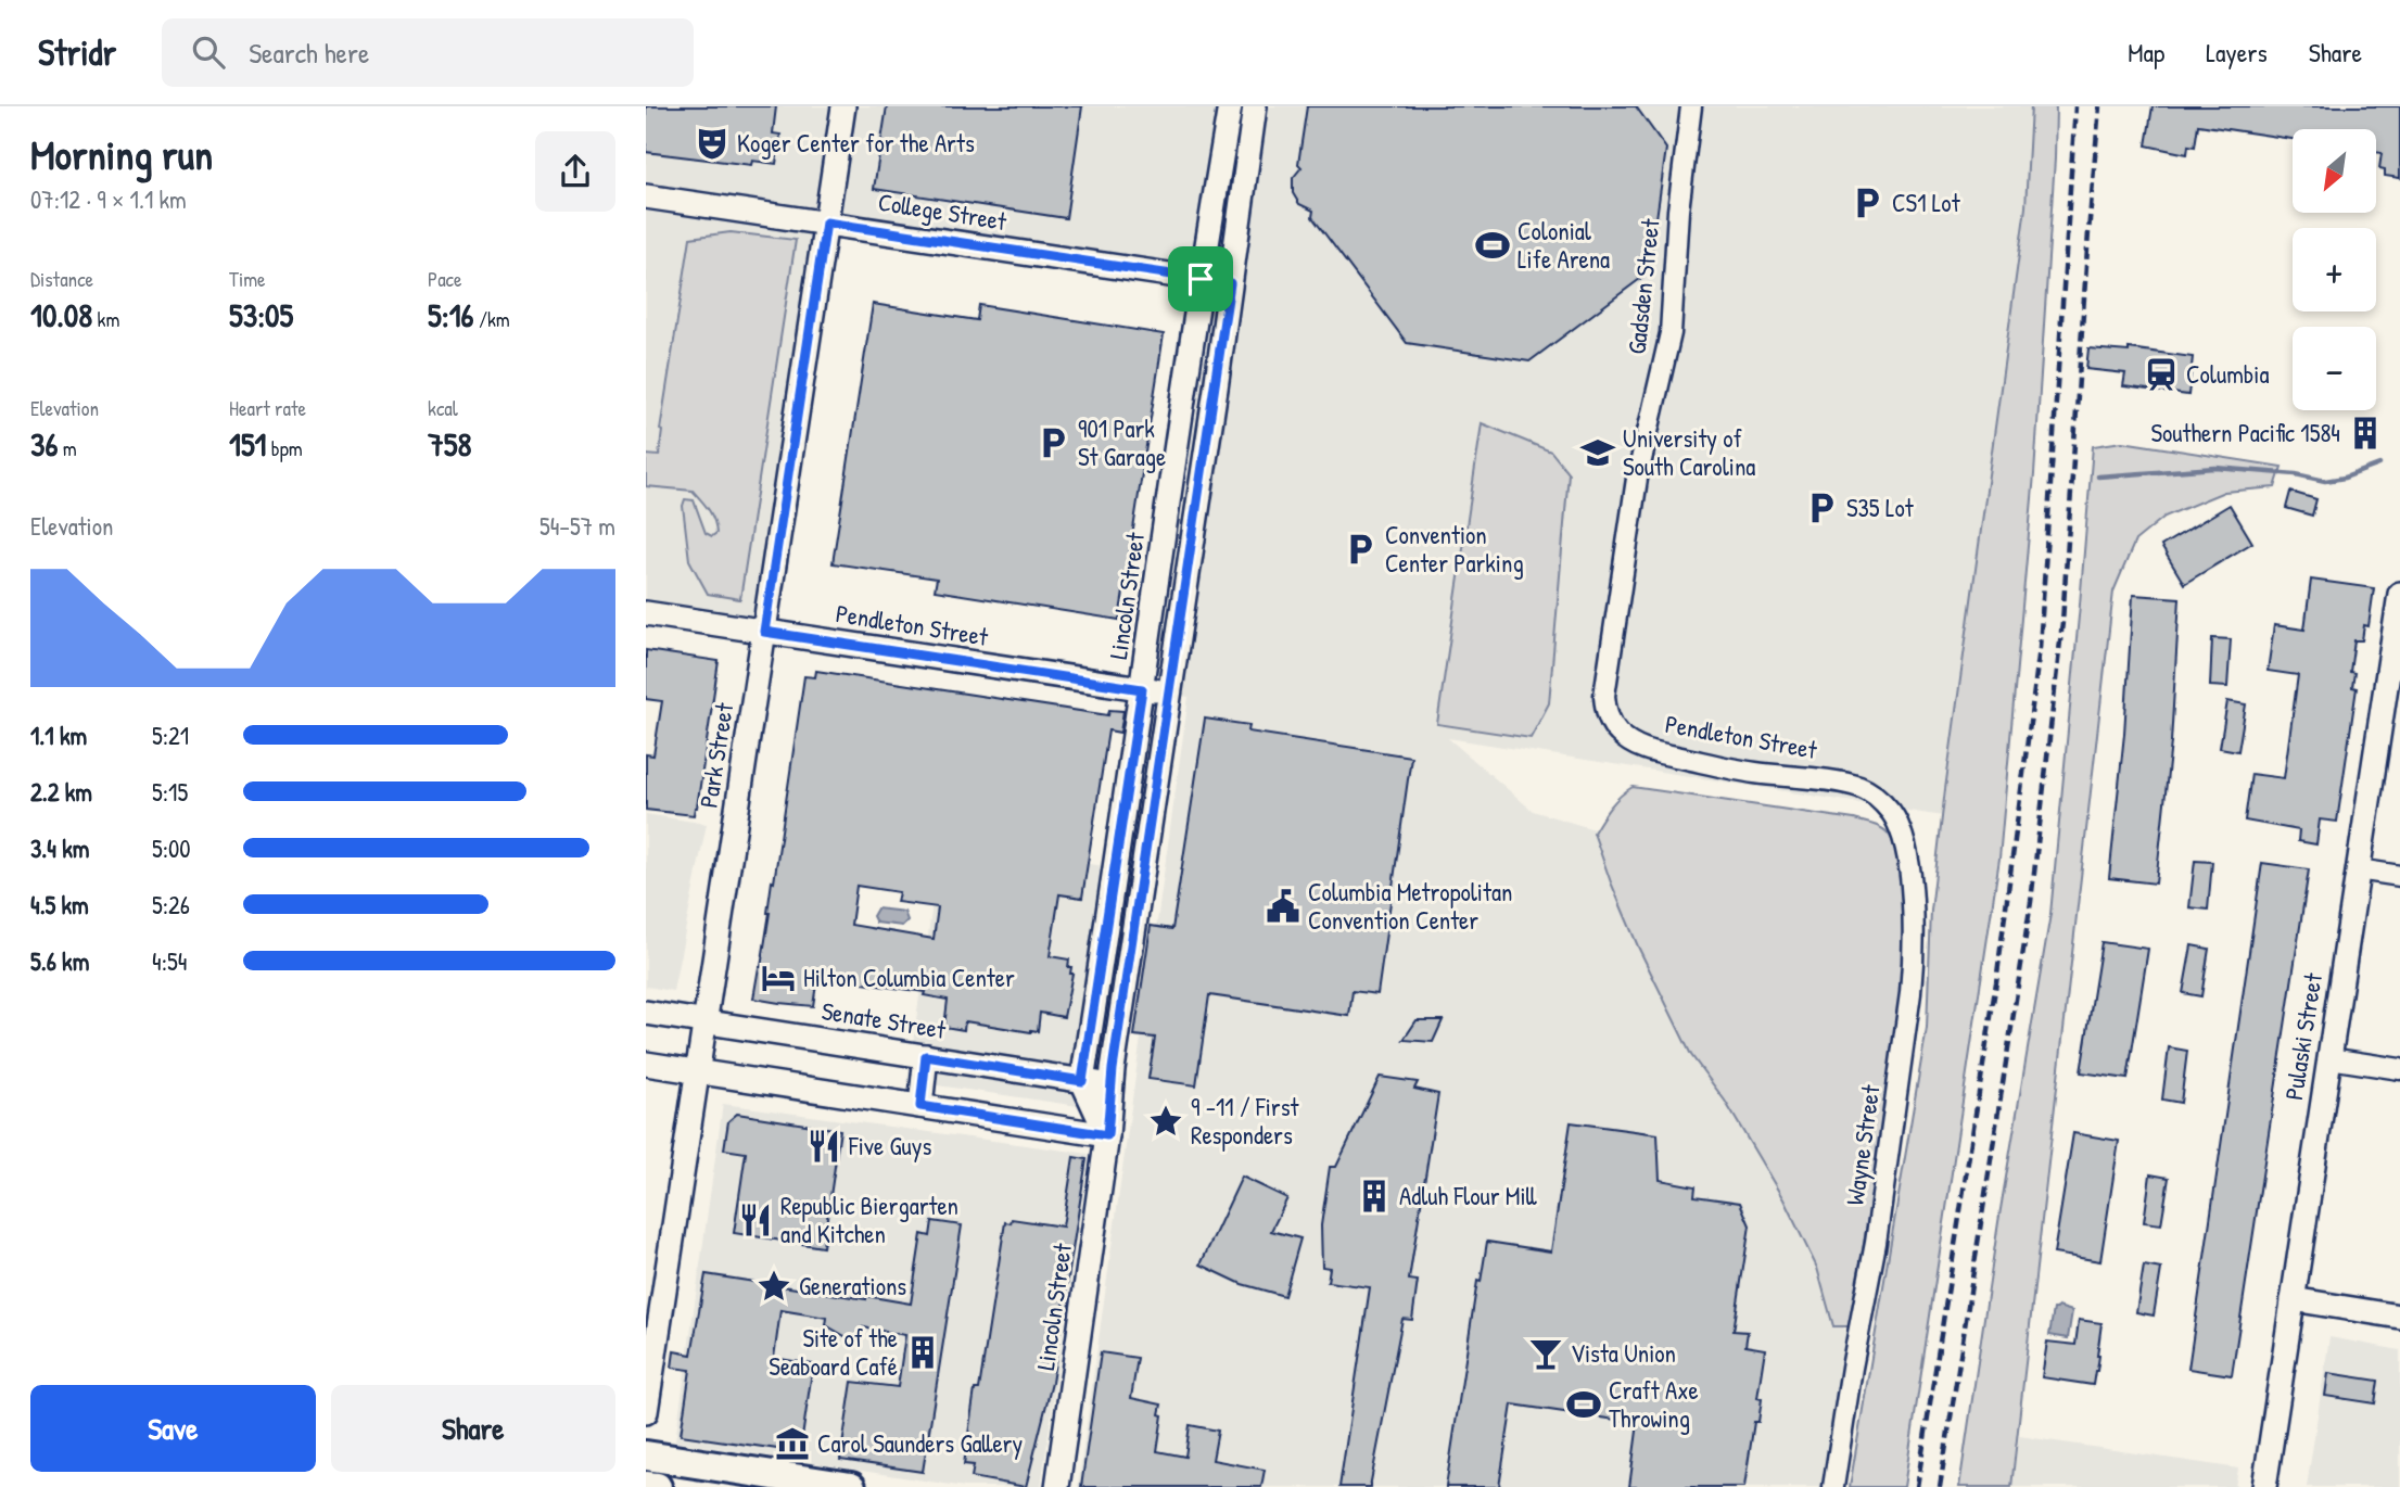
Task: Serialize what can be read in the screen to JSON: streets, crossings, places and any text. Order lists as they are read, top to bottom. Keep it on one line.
{"streets":{"street":["College Street","Gadsden Street","Lincoln Street","Pendleton Street","Park Street","Senate Street","Pulaski Street","Wayne Street"]},"crossings":[["College Street","Lincoln Street"],["College Street","Park Street"],["Gadsden Street","Pendleton Street"],["Lincoln Street","Pendleton Street"],["Lincoln Street","Senate Street"],["Pendleton Street","Park Street"],["Pendleton Street","Wayne Street"],["Park Street","Senate Street"]],"places":{"theatre":["Koger Center for the Arts"],"parking":["CS1 Lot","901 Park St Garage","S35 Lot","Convention Center Parking"],"sports":["Colonial Life Arena","Craft Axe Throwing"],"station":["Columbia"],"building":["Southern Pacific 1584","Adluh Flour Mill","Site of the Seaboard Café"],"school or university":["University of South Carolina"],"public building":["Columbia Metropolitan Convention Center"],"hotel":["Hilton Columbia Center"],"place":["9 -11 / First Responders","Generations"],"restaurant":["Five Guys","Republic Biergarten and Kitchen"],"bar":["Vista Union"],"museum":["Carol Saunders Gallery"]},"north":"bottom left","page":{"header":"Stridr","search":"Search here","nav":["Map","Layers","Share"],"heading":["Morning run","07:12 · 9 × 1.1 km"],"map_buttons":["+","−"],"stats":[["Distance","10.08 km"],["Time","53:05"],["Pace","5:16 /km"],["Elevation","36 m"],["Heart rate","151 bpm"],["kcal","758"]],"chart":["Elevation","54–57 m"],"list":[{"name":"1.1 km","note":"5:21"},{"name":"2.2 km","note":"5:15"},{"name":"3.4 km","note":"5:00"},{"name":"4.5 km","note":"5:26"},{"name":"5.6 km","note":"4:54"}],"buttons":["Save","Share"]}}
